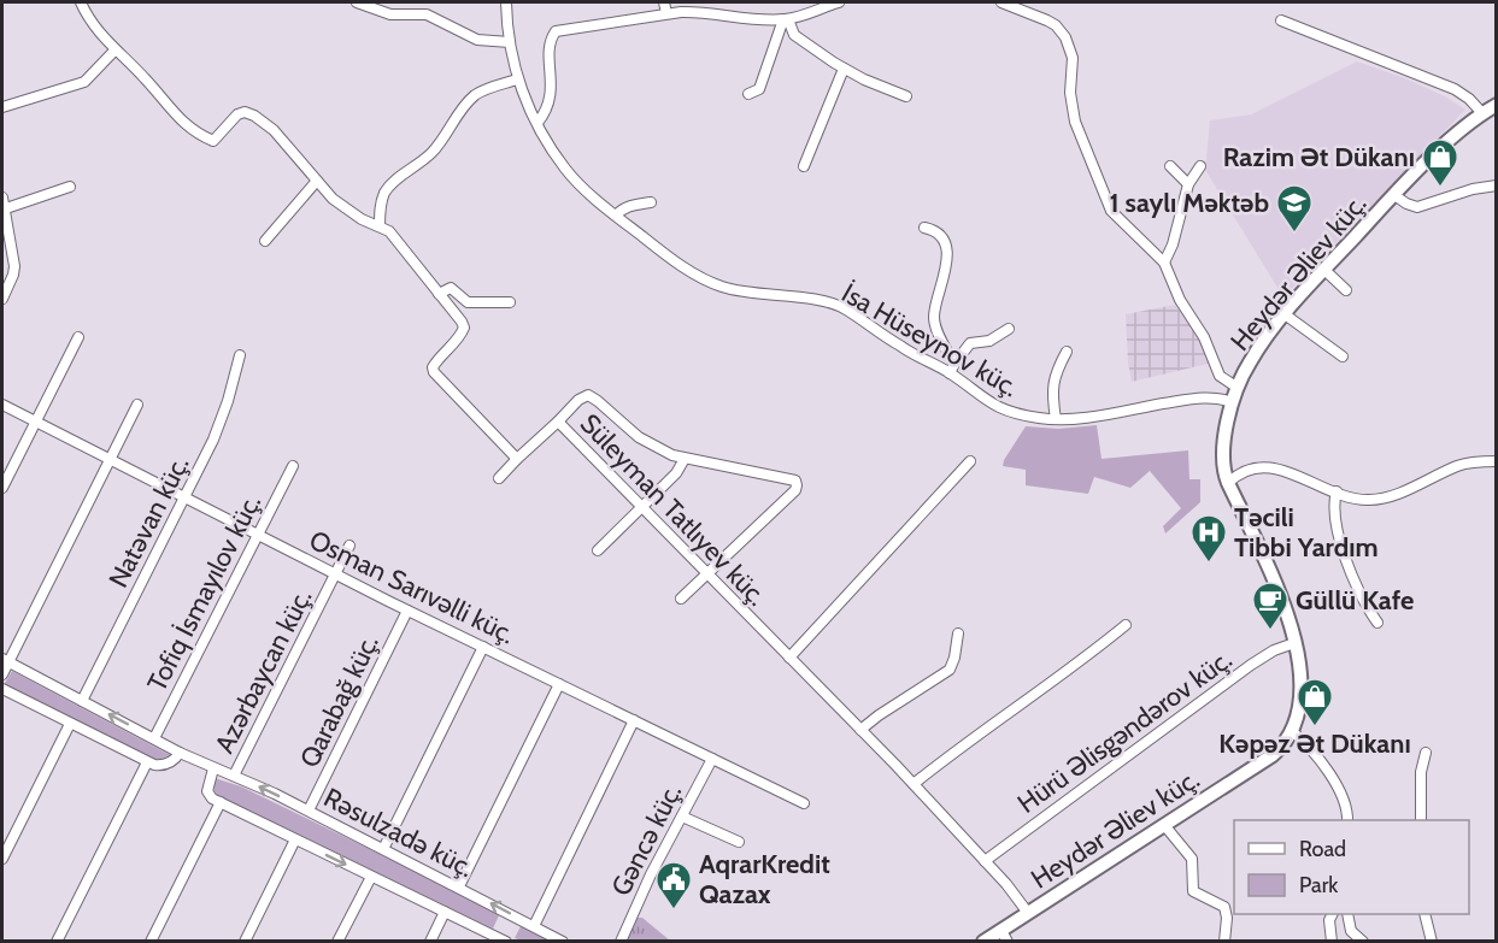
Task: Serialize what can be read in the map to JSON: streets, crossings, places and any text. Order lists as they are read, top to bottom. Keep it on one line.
{"streets":{"main road":["Heydər Əliev küç."],"street":["İsa Hüseynov küç.","Süleyman Tatlıyev küç.","Natəvan küç.","Osman Sarıvəlli küç.","Tofiq İsmayılov küç.","Azərbaycan küç.","Qarabağ küç.","Hürü Əlisgəndərov küç.","Rəsulzadə küç.","Gəncə küç."]},"crossings":[["Heydər Əliev küç.","İsa Hüseynov küç."],["Heydər Əliev küç.","Süleyman Tatlıyev küç."],["Heydər Əliev küç.","Hürü Əlisgəndərov küç."],["Süleyman Tatlıyev küç.","Hürü Əlisgəndərov küç."],["Natəvan küç.","Osman Sarıvəlli küç."],["Osman Sarıvəlli küç.","Tofiq İsmayılov küç."],["Osman Sarıvəlli küç.","Azərbaycan küç."],["Osman Sarıvəlli küç.","Qarabağ küç."],["Osman Sarıvəlli küç.","Gəncə küç."],["Azərbaycan küç.","Rəsulzadə küç."],["Qarabağ küç.","Rəsulzadə küç."]],"places":{"shop":["Razim Ət Dükanı","Kəpəz Ət Dükanı"],"school or university":["1 saylı Məktəb"],"hospital":["Təcili Tibbi Yardım"],"cafe":["Güllü Kafe"],"public building":["AqrarKredit Qazax"]},"legend":["Road","Park"]}
